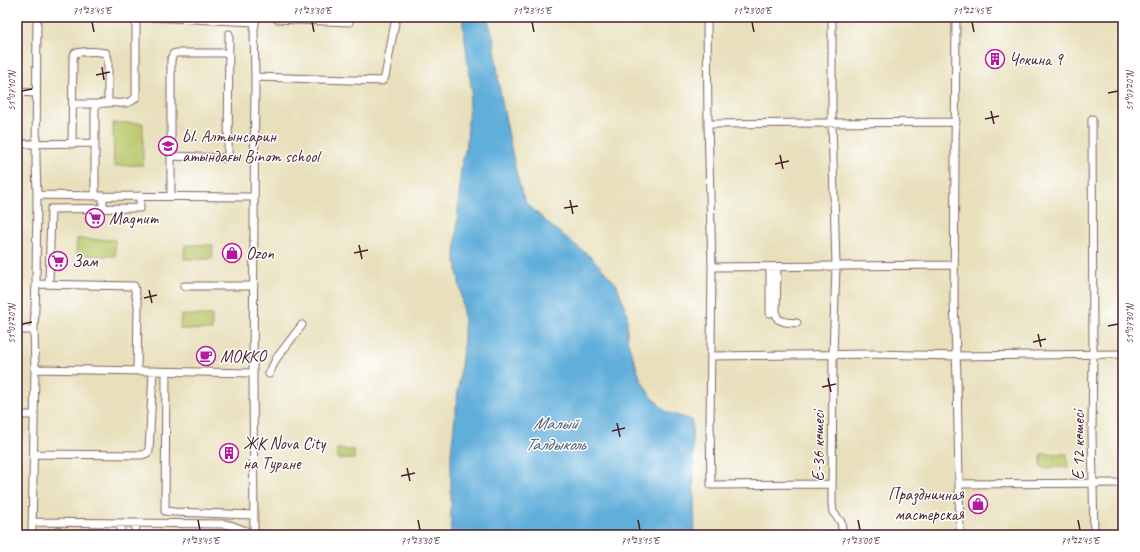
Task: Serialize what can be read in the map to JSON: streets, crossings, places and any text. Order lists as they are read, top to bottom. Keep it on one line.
{"streets":{"street":["Е 12 көшесі","Е-36 көшесі"]},"water":["Малый Талдыколь"],"places":{"building":["Чокина 9","ЖК Nova City на Туране"],"school or university":["Ы. Алтынсарин атындағы Binom school"],"supermarket":["Magnum","Зам"],"shop":["Ozon","Праздничная мастерская"],"cafe":["МОККО"]},"coordinates":["71°23'45\"E","71°23'30\"E","71°23'15\"E","71°23'00\"E","71°22'45\"E","51°07'10\"N","51°07'20\"N","51°07'30\"N"]}
